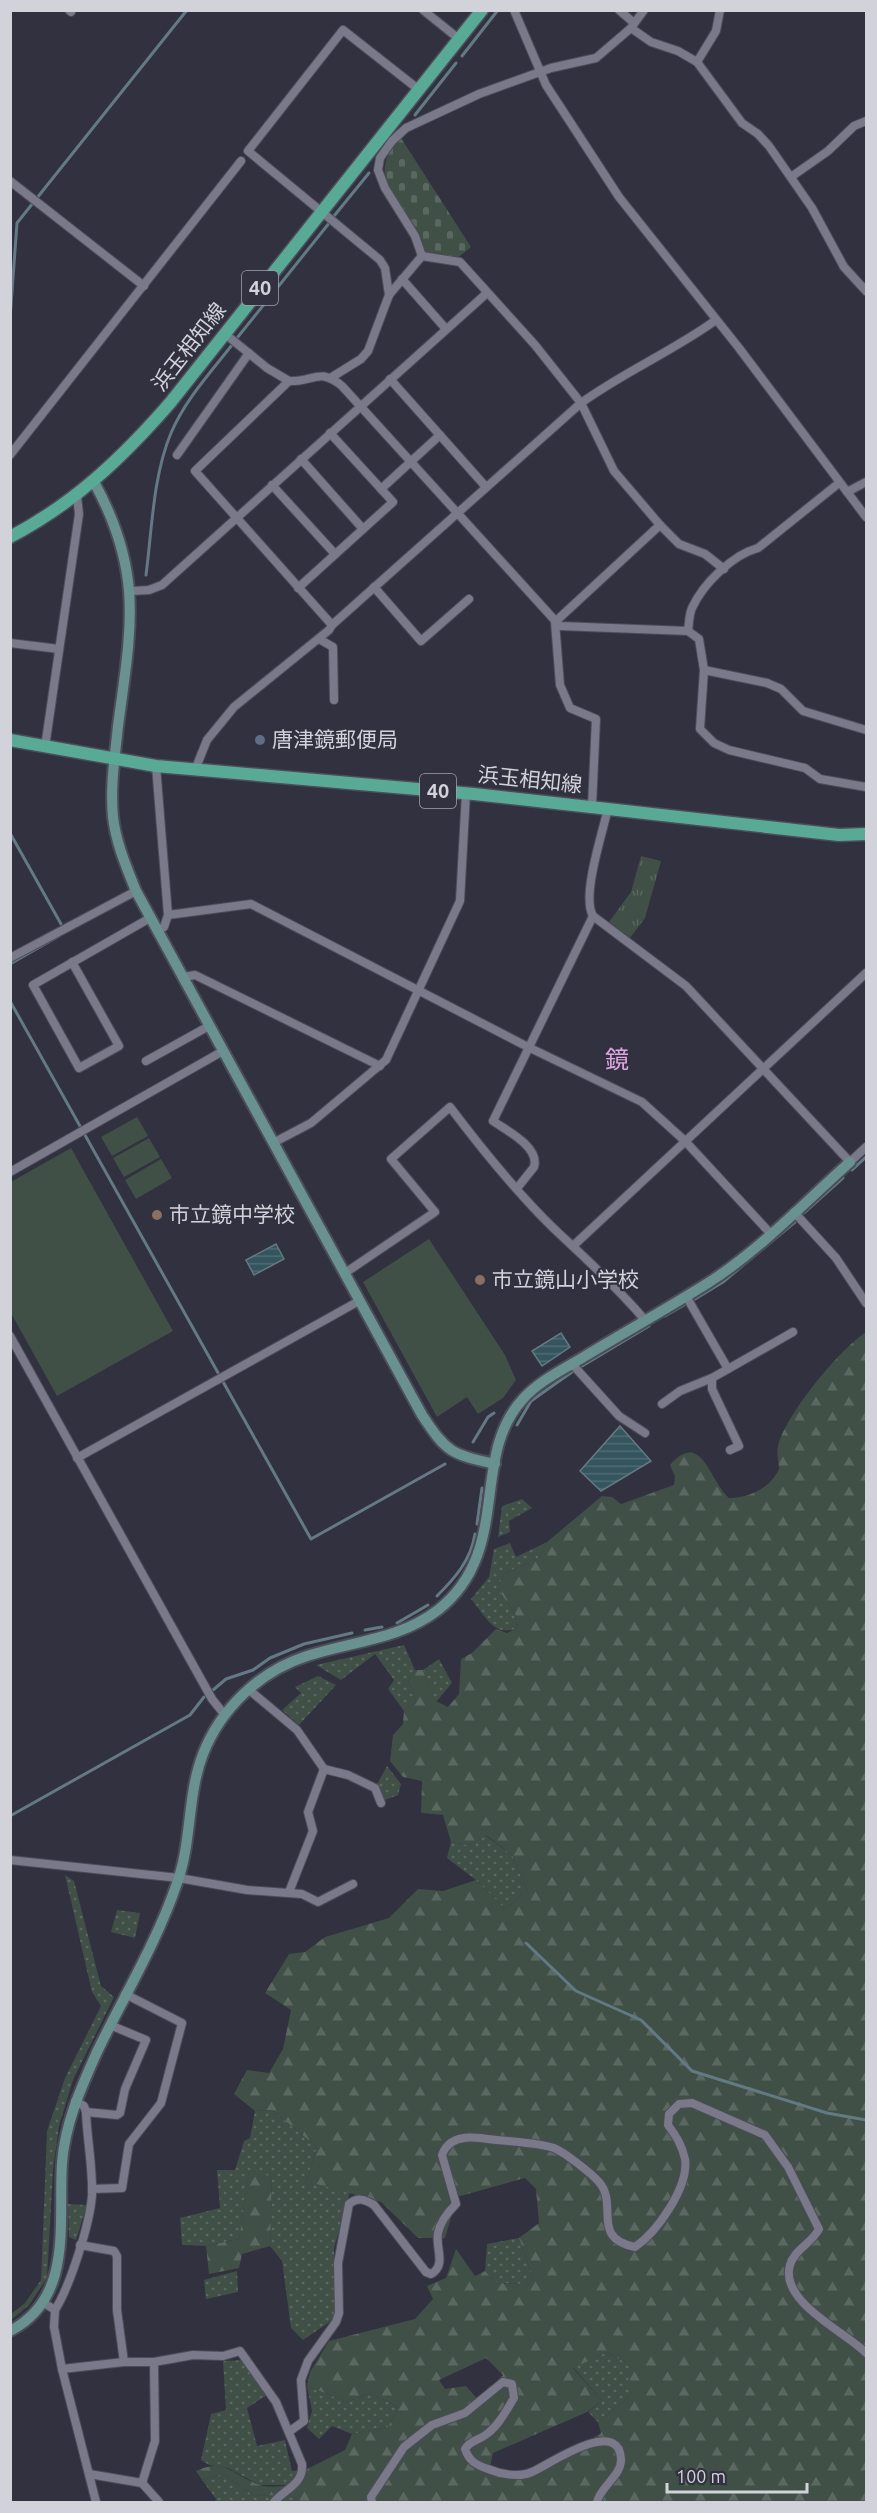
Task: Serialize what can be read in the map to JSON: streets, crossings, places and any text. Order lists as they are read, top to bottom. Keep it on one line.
{"streets":{"main road":["40","浜玉相知線"]},"districts":["鏡"],"places":["唐津鏡郵便局","市立鏡中学校","市立鏡山小学校"],"scale_bar":"100 m"}
